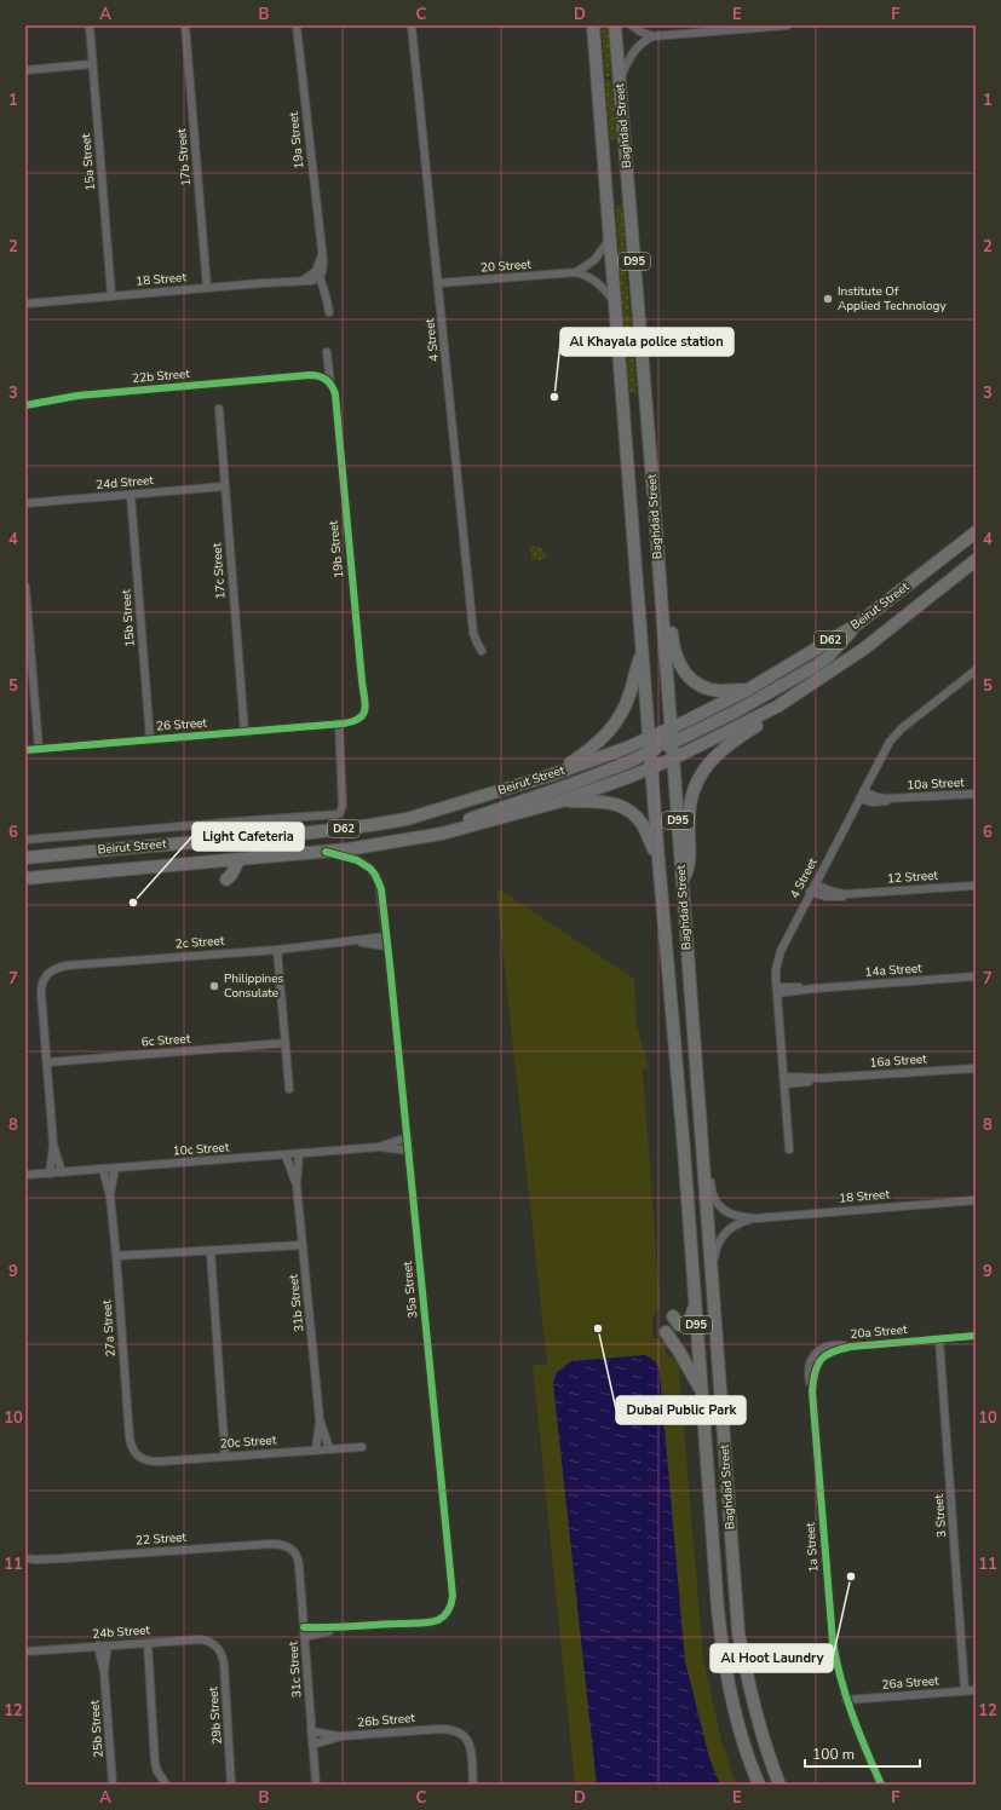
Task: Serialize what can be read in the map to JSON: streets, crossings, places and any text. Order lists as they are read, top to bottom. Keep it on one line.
{"streets":{"main road":["Baghdad Street","D95","Beirut Street","D62"],"street":["19a Street","17b Street","15a Street","20 Street","18 Street","4 Street","22b Street","24d Street","19b Street","17c Street","15b Street","26 Street","10a Street","12 Street","2c Street","14a Street","6c Street","16a Street","10c Street","35a Street","31b Street","27a Street","20a Street","20c Street","3 Street","22 Street","1a Street","24b Street","31c Street","26a Street","29b Street","26b Street","25b Street"]},"crossings":[["Baghdad Street","20 Street"],["Baghdad Street","18 Street"],["Baghdad Street","Beirut Street"],["17b Street","18 Street"],["15a Street","18 Street"],["20 Street","4 Street"],["4 Street","10a Street"],["4 Street","12 Street"],["4 Street","14a Street"],["4 Street","16a Street"],["22b Street","19b Street"],["24d Street","17c Street"],["24d Street","15b Street"],["19b Street","26 Street"],["17c Street","26 Street"],["Beirut Street","35a Street"],["15b Street","26 Street"],["2c Street","6c Street"],["2c Street","35a Street"],["10c Street","35a Street"],["10c Street","31b Street"],["10c Street","27a Street"],["35a Street","31c Street"],["31b Street","20c Street"],["27a Street","20c Street"],["20a Street","3 Street"],["20a Street","1a Street"],["3 Street","26a Street"],["22 Street","31c Street"],["1a Street","26a Street"],["24b Street","29b Street"],["24b Street","25b Street"],["31c Street","26b Street"]],"places":["Institute Of Applied Technology","Al Khayala police station","Light Cafeteria","Philippines Consulate","Dubai Public Park","Al Hoot Laundry"],"scale_bar":"100 m","grid":{"columns":["A","B","C","D","E","F"],"rows":["1","2","3","4","5","6","7","8","9","10","11","12"]}}
